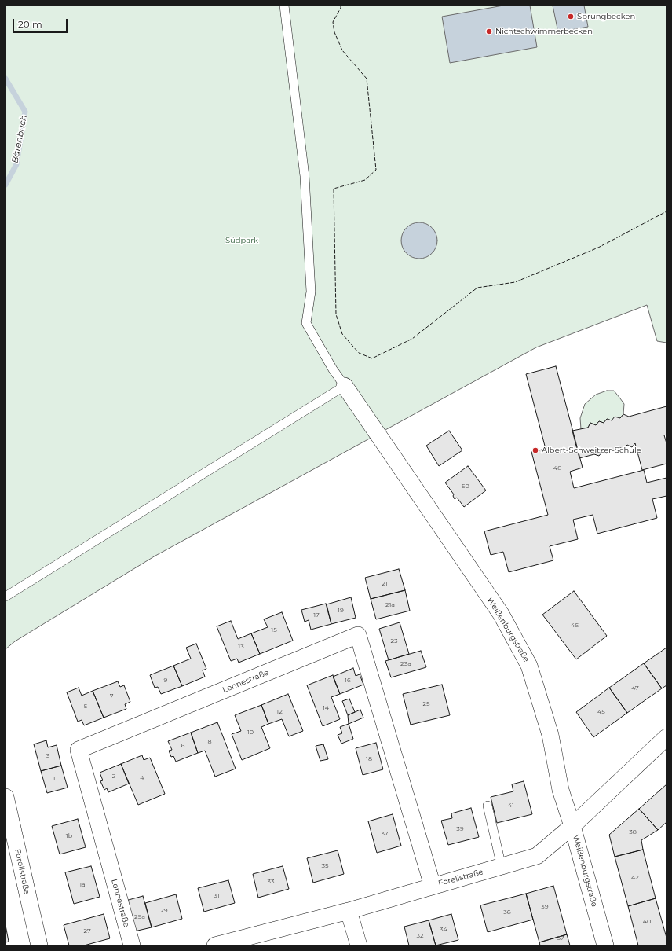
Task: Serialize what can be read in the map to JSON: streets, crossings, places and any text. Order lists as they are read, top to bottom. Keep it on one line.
{"streets":{"street":["Weißenburgstraße","Lennestraße","Forellstraße"]},"crossings":[["Weißenburgstraße","Forellstraße"],["Lennestraße","Forellstraße"]],"water":["Bärenbach"],"parks":["Südpark"],"places":["Sprungbecken","Nichtschwimmerbecken","Albert-Schweitzer-Schule"],"house_numbers":["48","50","21","21a","19","17","46","15","23","13","23a","9","16","47","7","25","5","14","12","45","10","8","6","3","18","2","4","1","41","39","38","37","1b","35","42","33","1a","31","39","29","36","29a","40","34","27","32","37"],"scale_bar":"20 m"}
